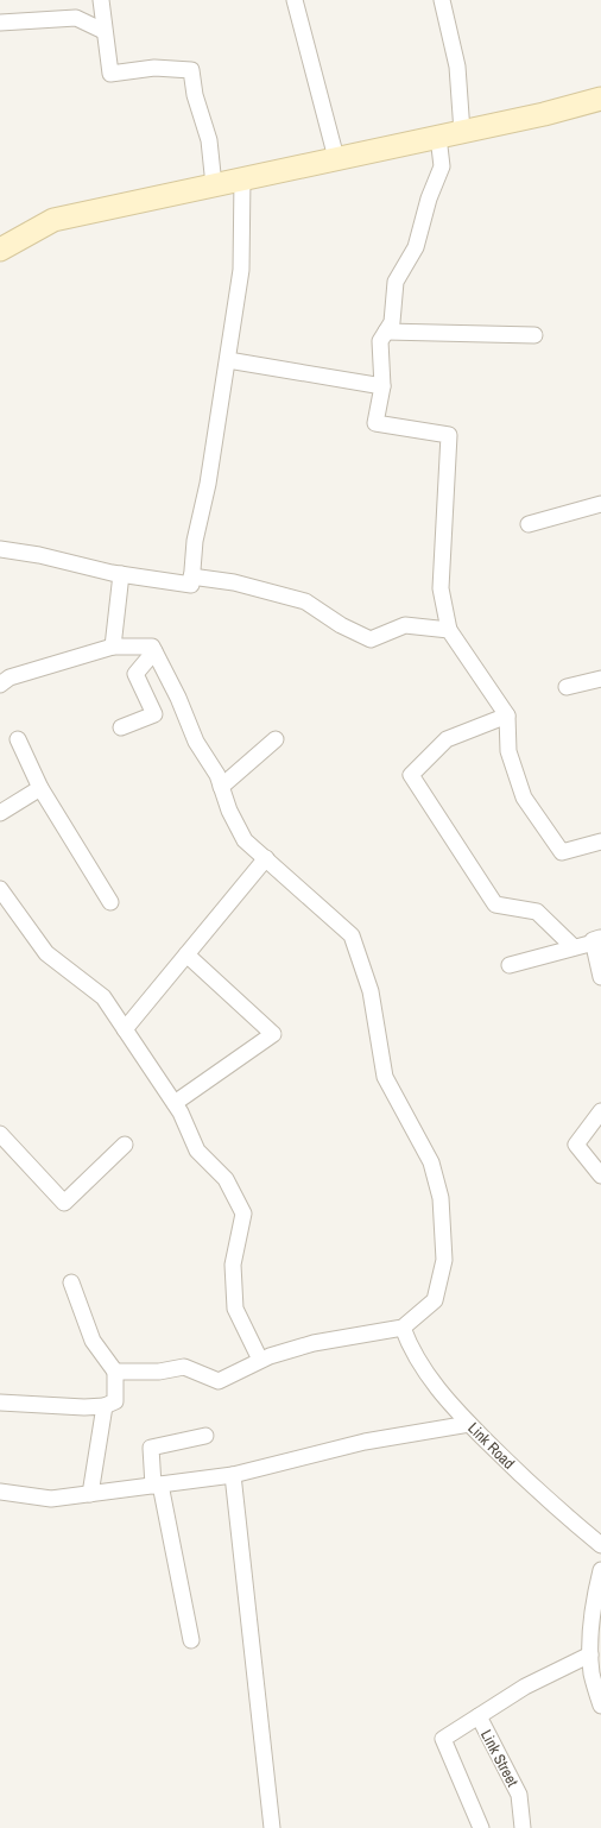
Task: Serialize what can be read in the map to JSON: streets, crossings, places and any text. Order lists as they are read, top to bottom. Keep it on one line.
{"streets":{"street":["Link Road","Link Street"]}}
